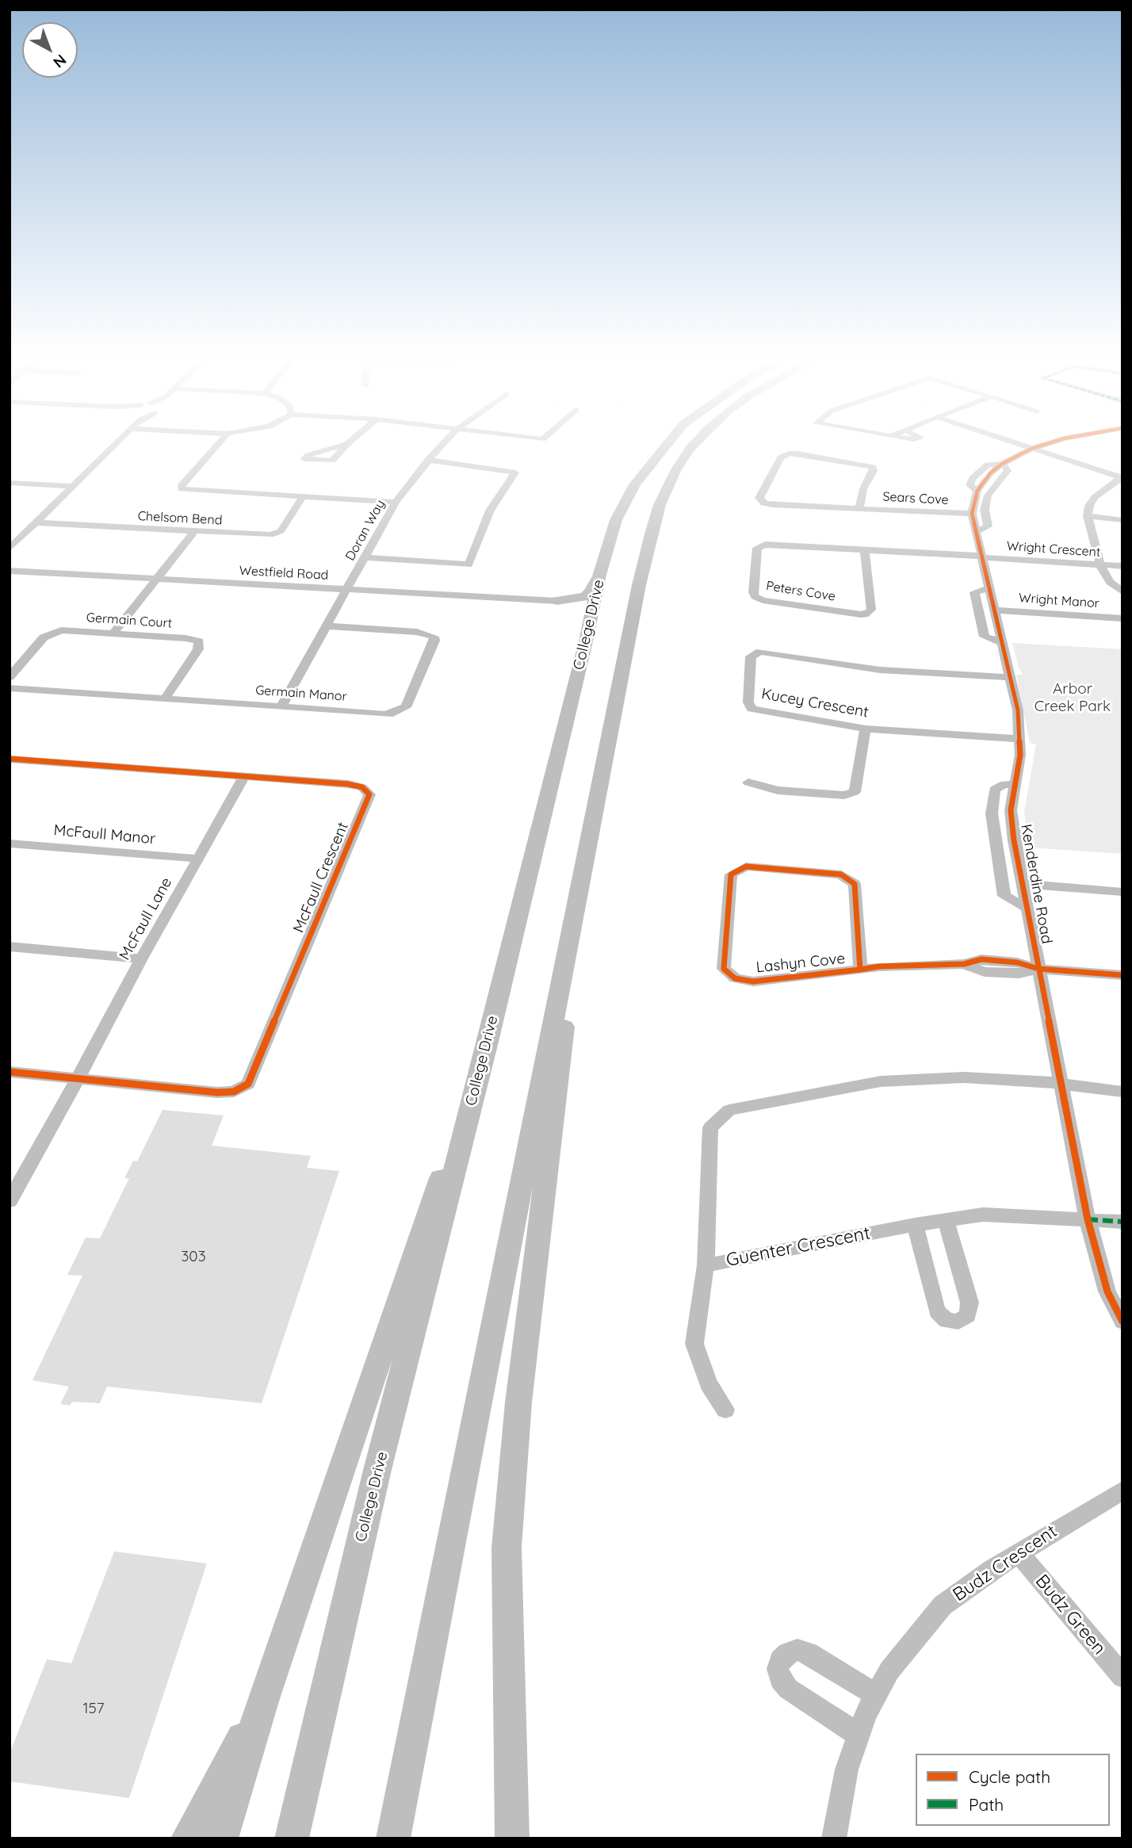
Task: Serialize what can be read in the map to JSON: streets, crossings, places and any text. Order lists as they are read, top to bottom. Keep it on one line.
{"streets":{"highway":["College Drive"],"street":["Sears Cove","Chelsom Bend","Doran Way","Wright Crescent","Westfield Road","Peters Cove","Wright Manor","Germain Court","Germain Manor","Kucey Crescent","McFaull Manor","McFaull Crescent","Kenderdine Road","McFaull Lane","Lashyn Cove","Guenter Crescent","Budz Crescent","Budz Green"]},"crossings":[["Sears Cove","Kenderdine Road"],["Doran Way","Westfield Road"],["Doran Way","Germain Manor"],["Wright Crescent","Peters Cove"],["Wright Crescent","Wright Manor"],["Wright Crescent","Kenderdine Road"],["Peters Cove","Kenderdine Road"],["Wright Manor","Kenderdine Road"],["Germain Court","Germain Manor"],["Kucey Crescent","Kenderdine Road"],["McFaull Manor","McFaull Lane"],["McFaull Crescent","McFaull Lane"],["Kenderdine Road","Lashyn Cove"],["Kenderdine Road","Guenter Crescent"],["Budz Crescent","Budz Green"]],"parks":["Arbor Creek Park"],"house_numbers":["303","157"],"legend":["Cycle path","Path"],"north":"bottom right"}
